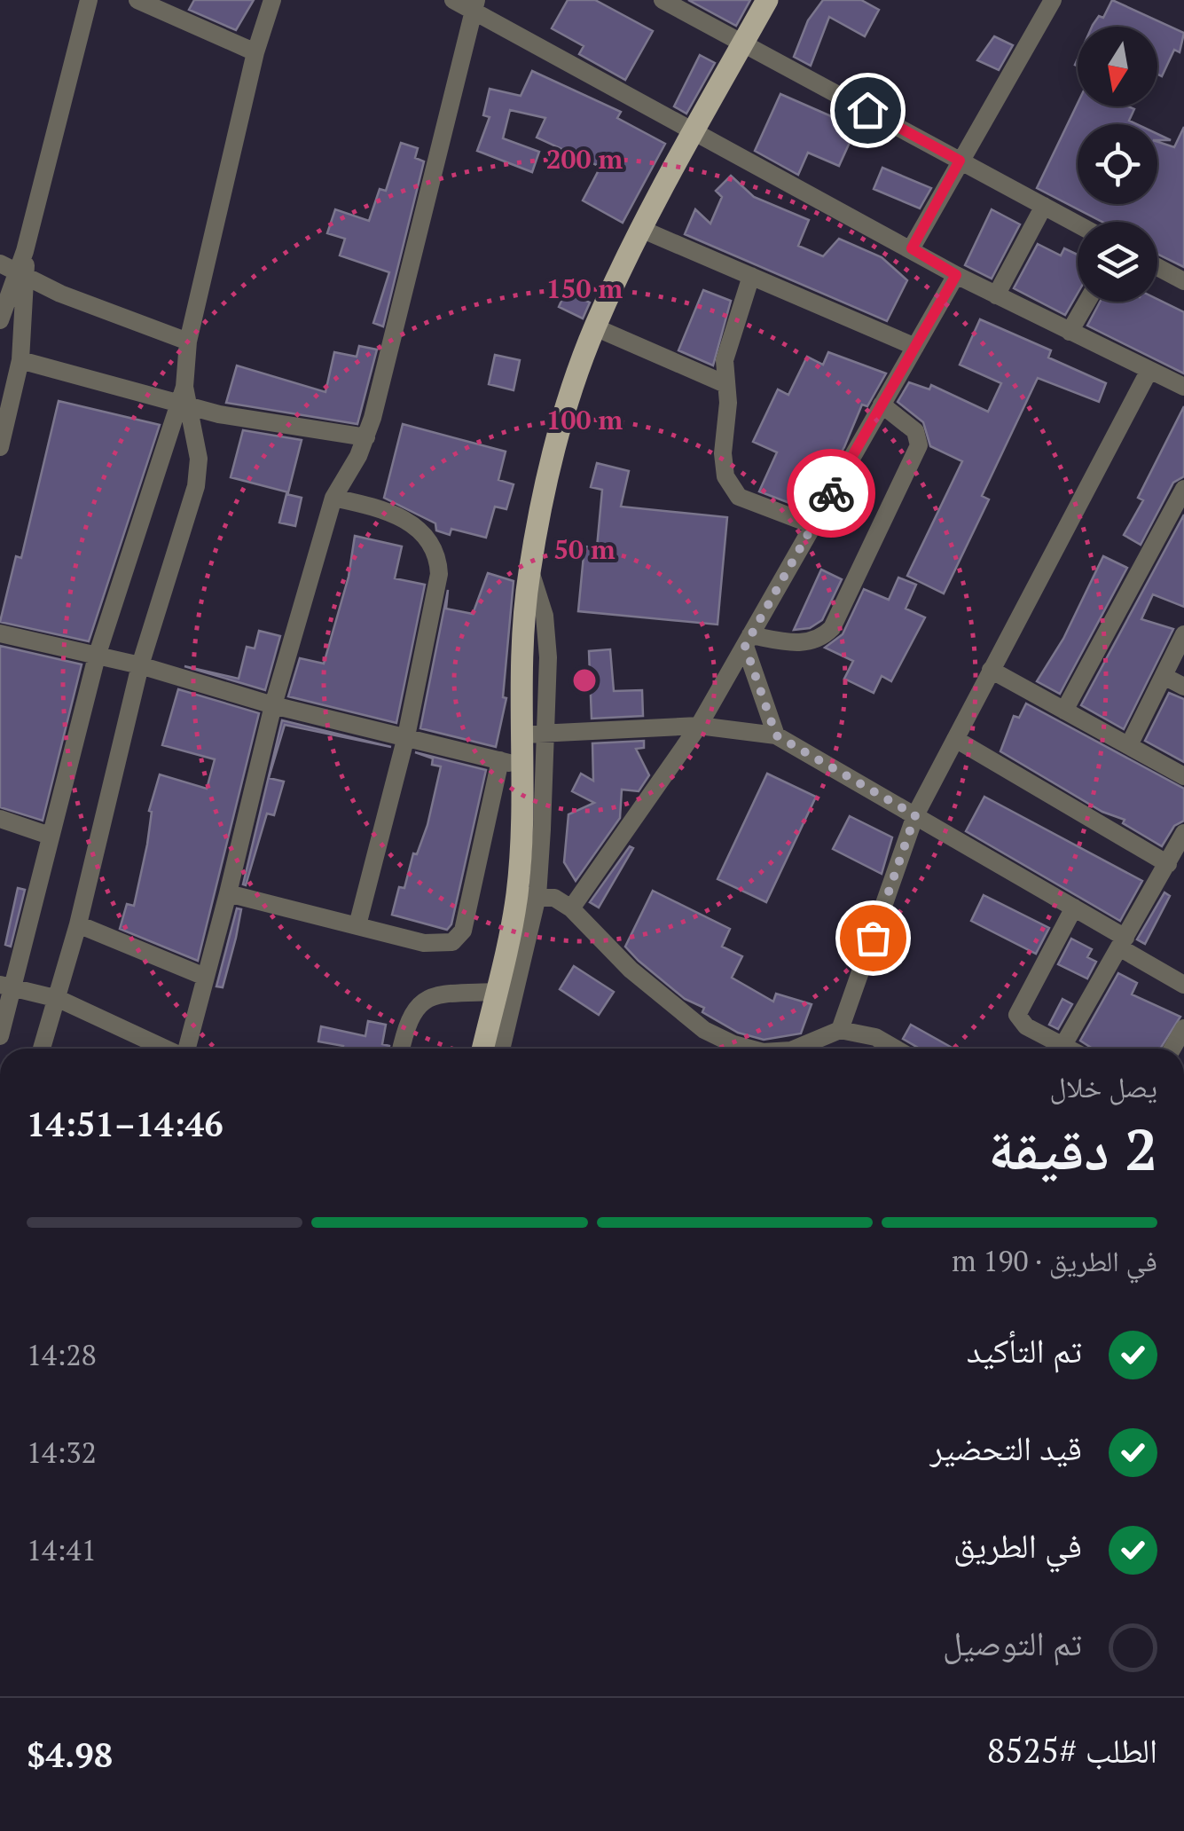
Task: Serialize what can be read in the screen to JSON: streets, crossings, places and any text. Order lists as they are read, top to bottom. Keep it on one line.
{"north":"bottom","page":{"heading":["2 دقيقة","يصل خلال","14:46–14:51"],"panel":["الطلب #8525","$4.98"],"bar":"في الطريق · 190 m","list":[["تم التأكيد","14:28"],["قيد التحضير","14:32"],["في الطريق","14:41"],"تم التوصيل"]},"rings":["200 m","150 m","100 m","50 m"]}
